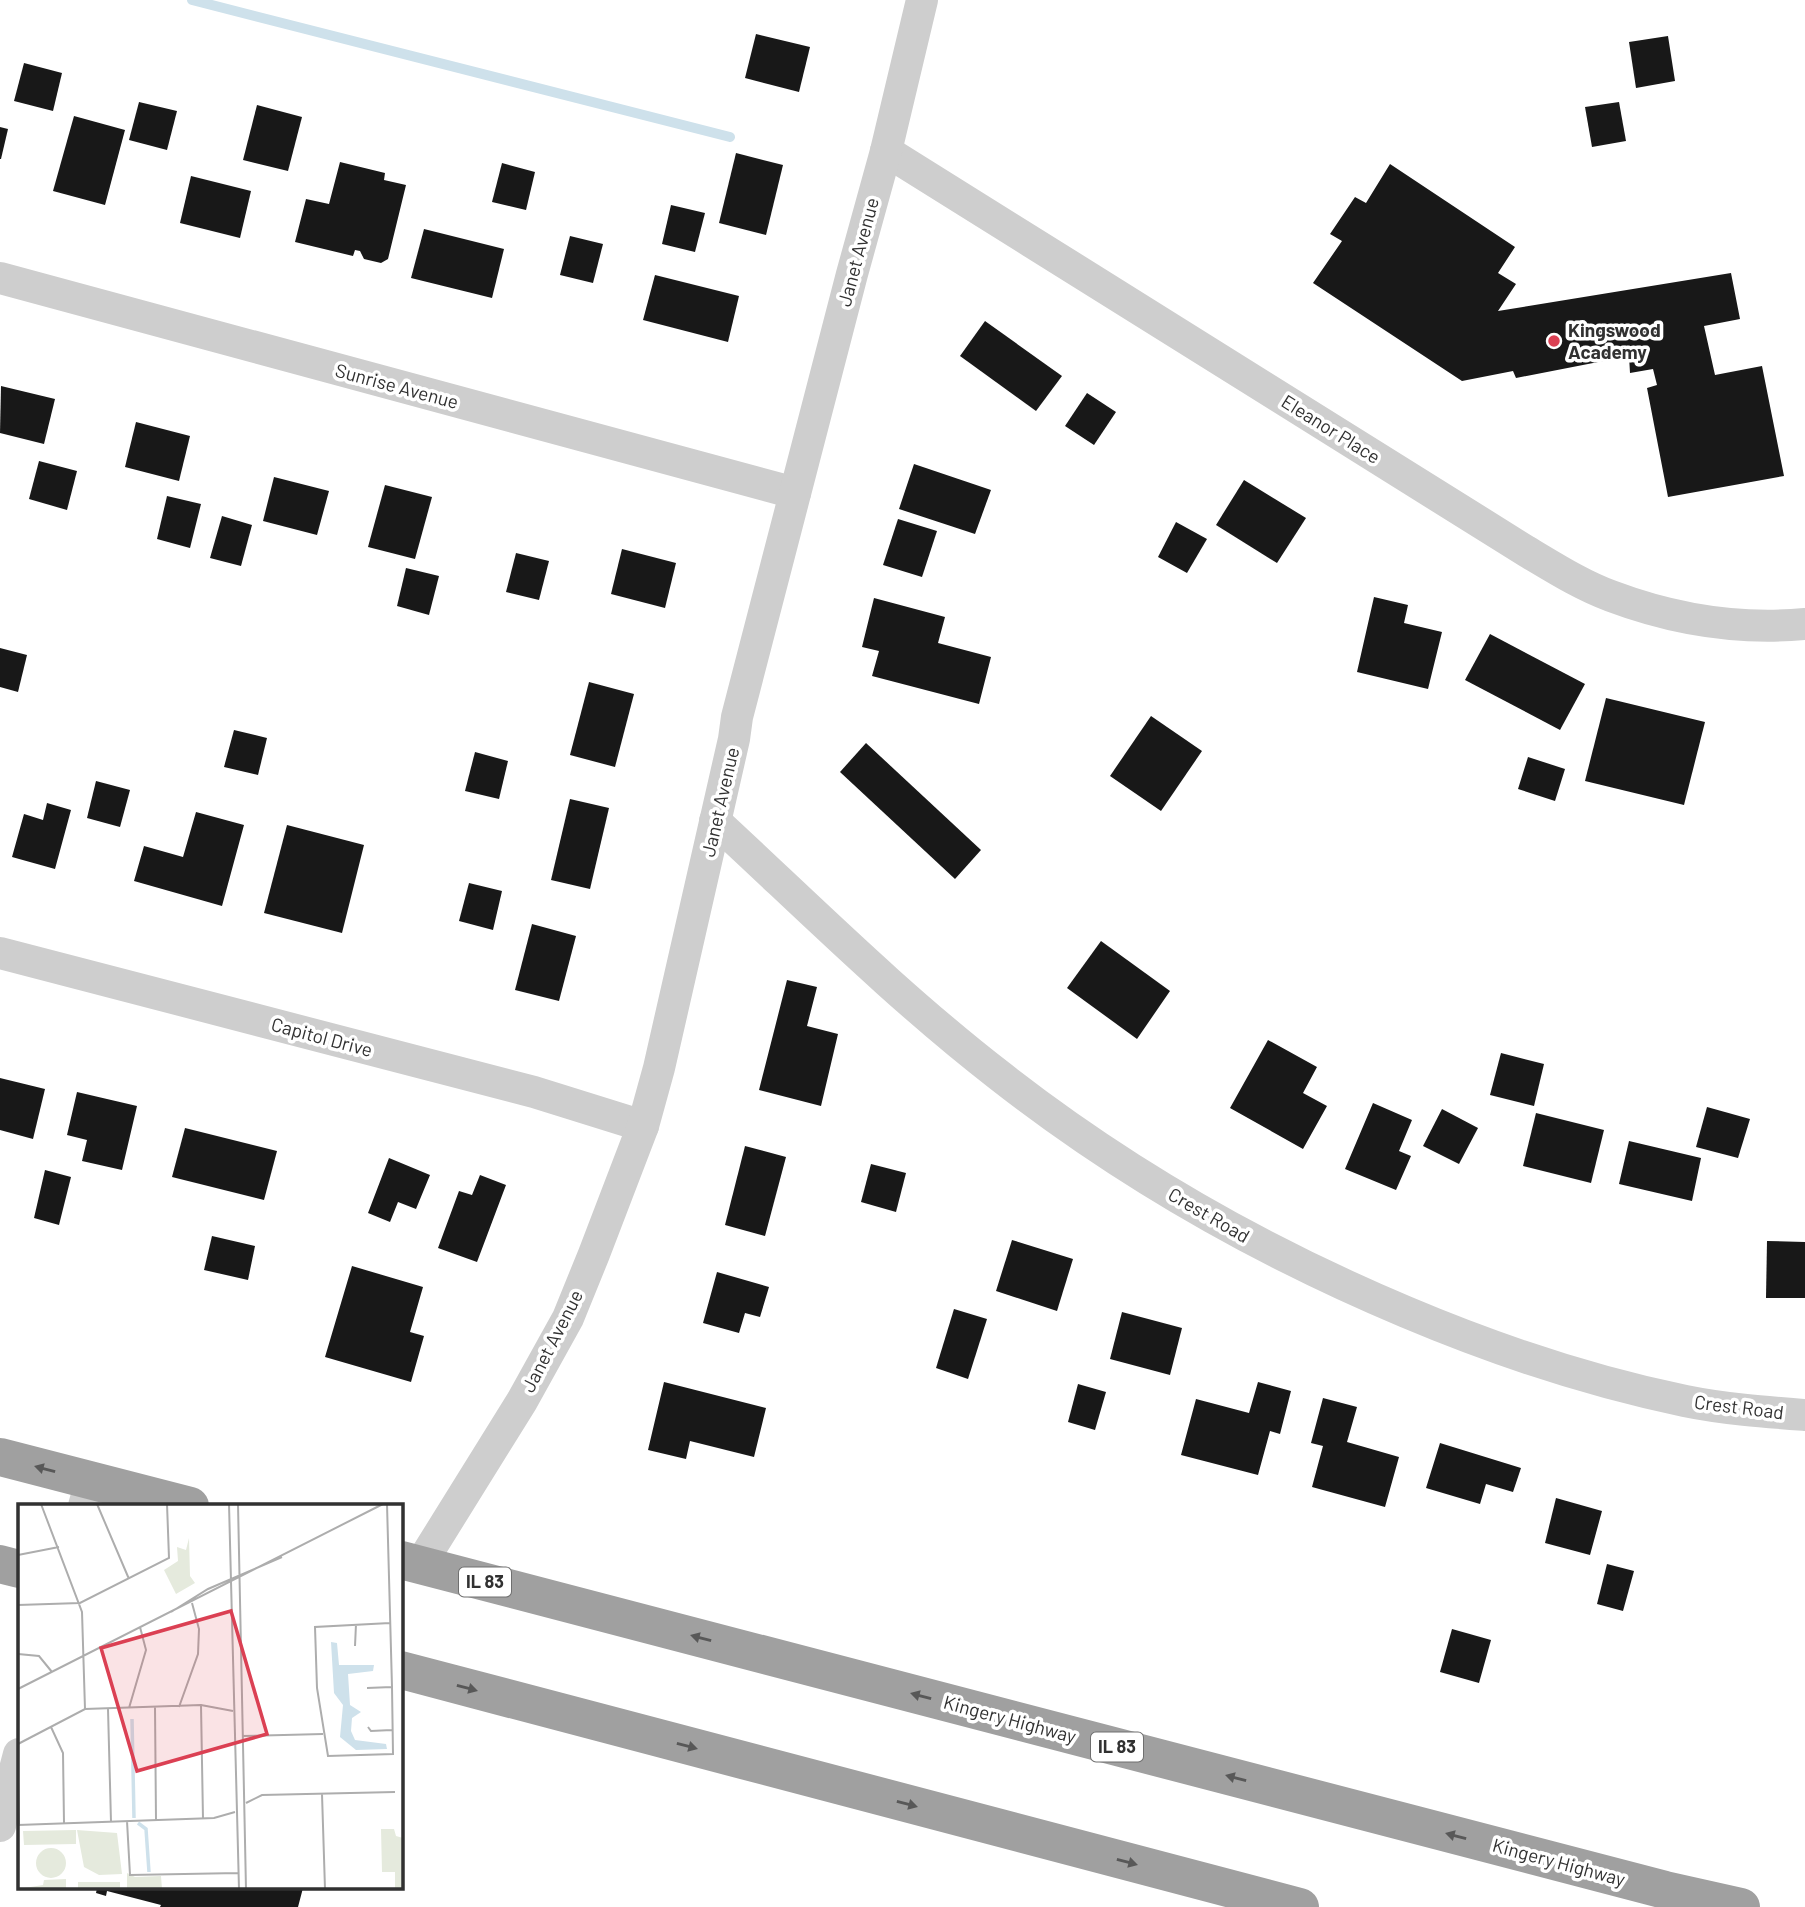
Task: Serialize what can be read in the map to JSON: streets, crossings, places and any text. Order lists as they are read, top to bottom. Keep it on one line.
{"streets":{"highway":["IL 83","Kingery Highway"],"street":["Janet Avenue","Sunrise Avenue","Eleanor Place","Capitol Drive","Crest Road"]},"crossings":[["Janet Avenue","Sunrise Avenue"],["Janet Avenue","Eleanor Place"],["Janet Avenue","Capitol Drive"],["Janet Avenue","Crest Road"],["Janet Avenue","Kingery Highway"]],"places":["Kingswood Academy"]}
